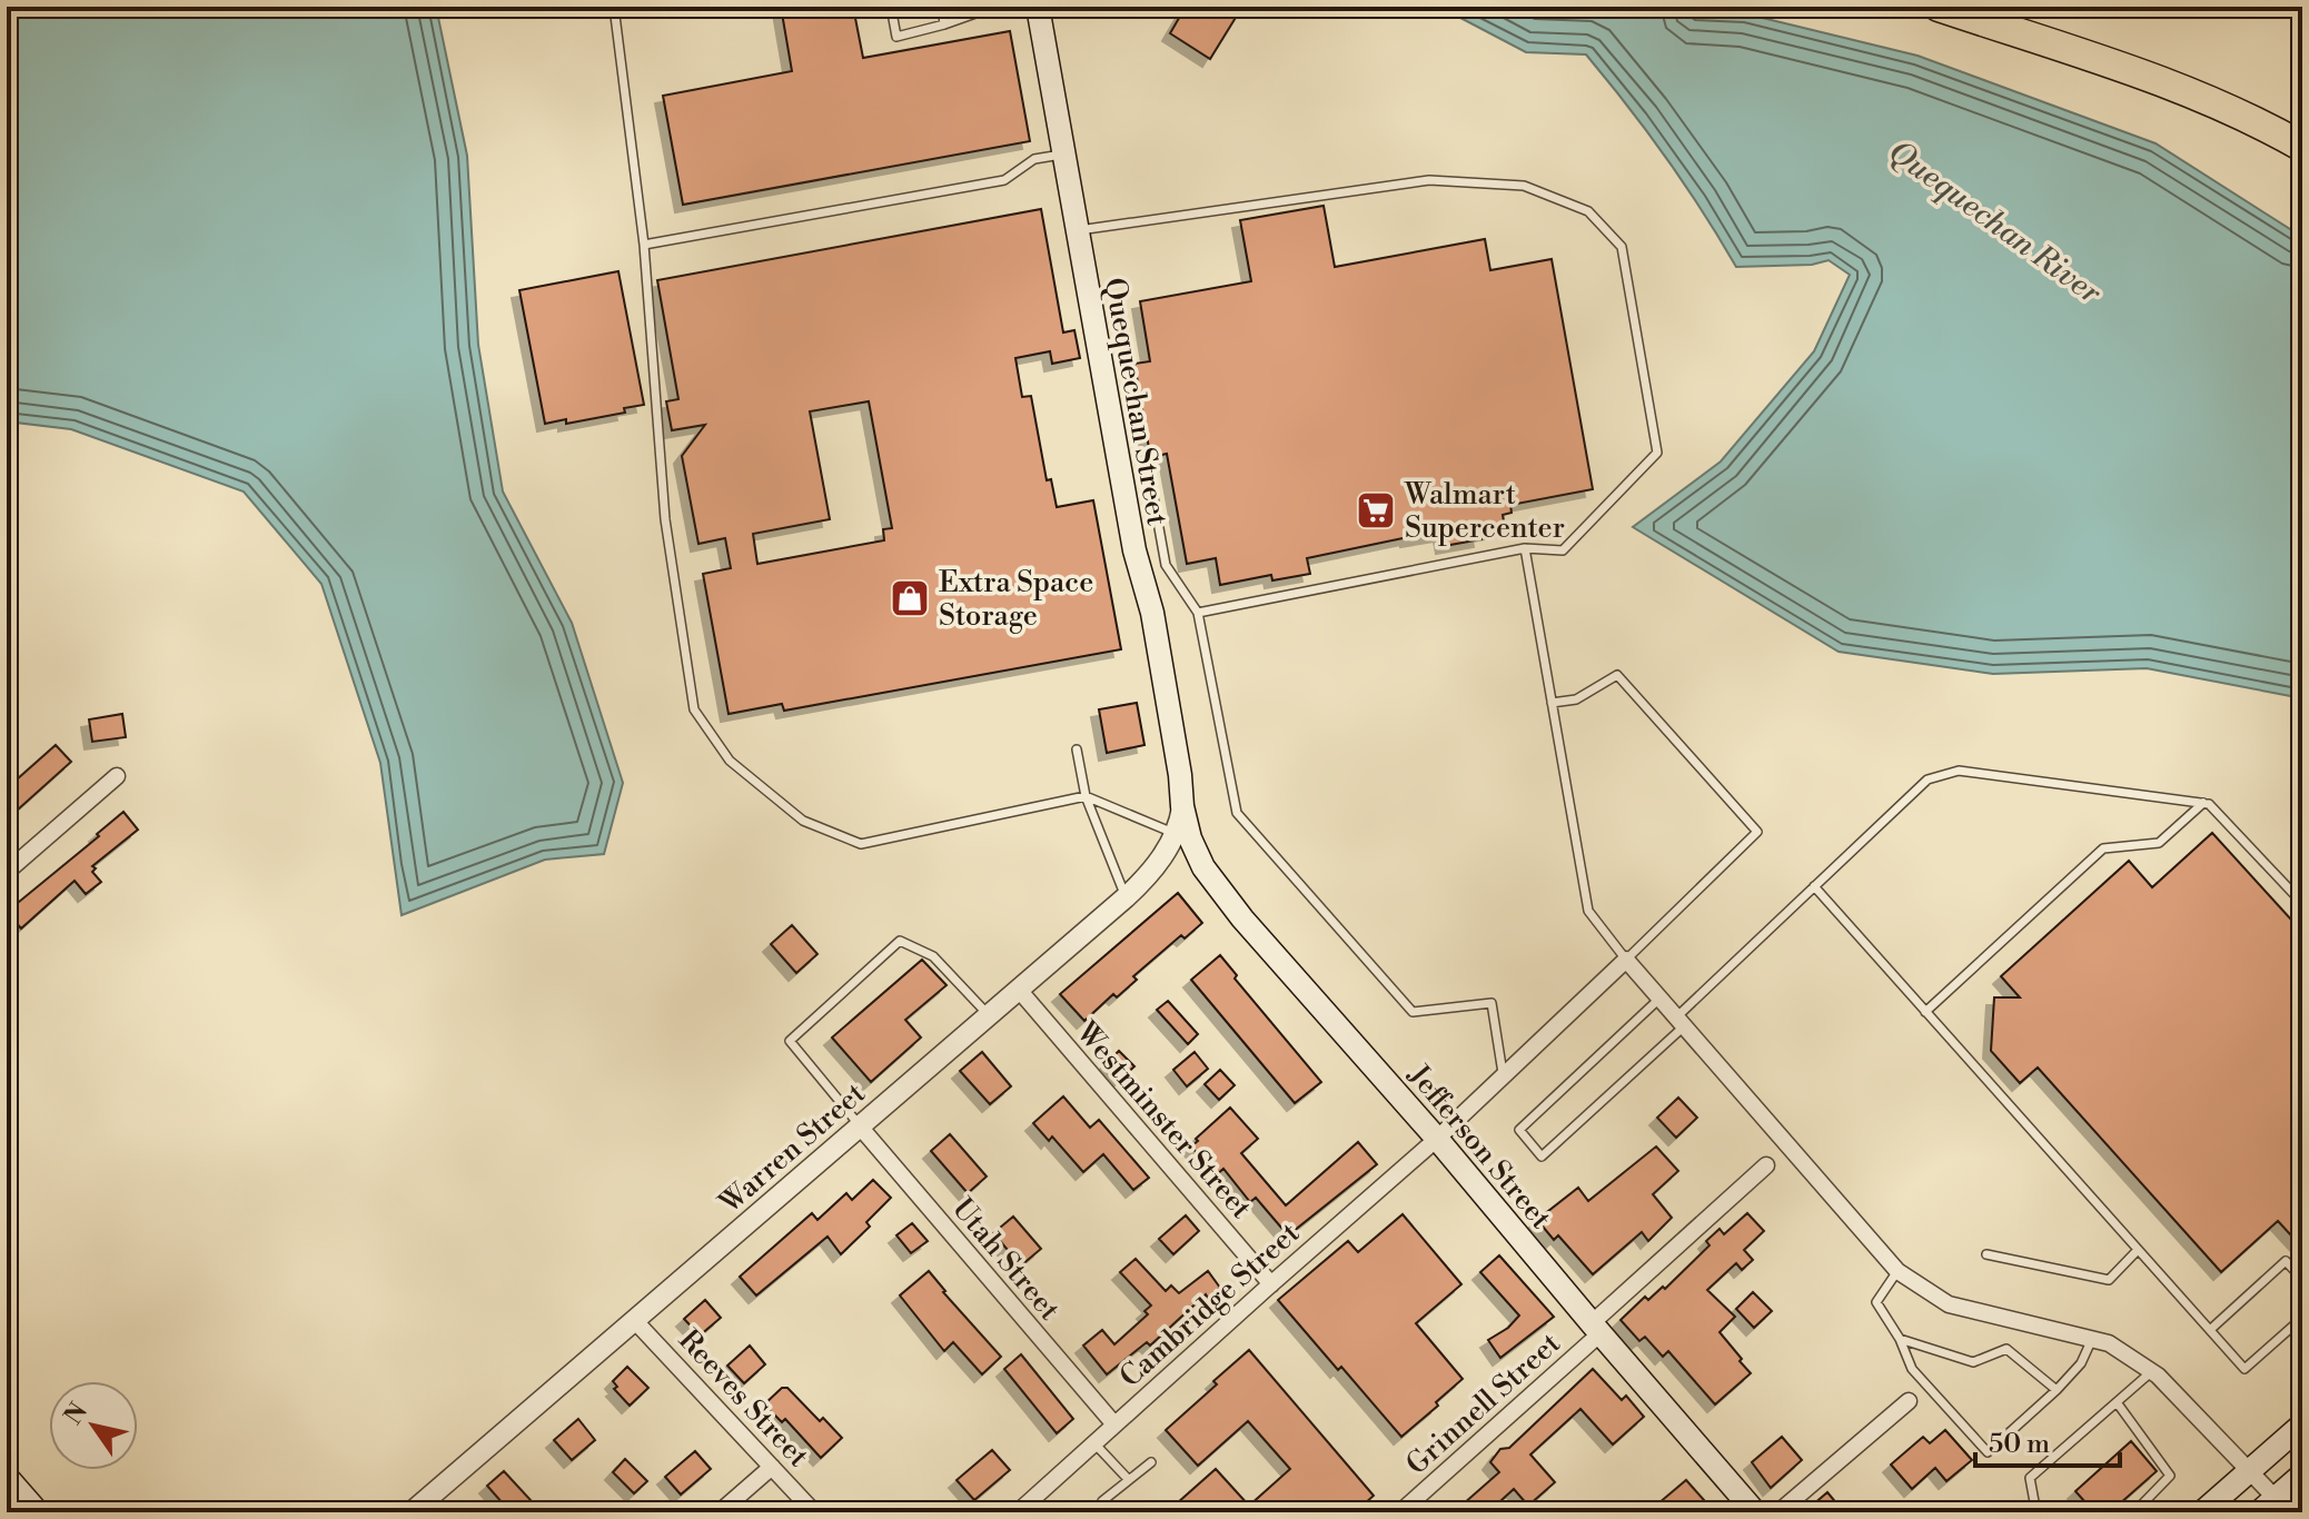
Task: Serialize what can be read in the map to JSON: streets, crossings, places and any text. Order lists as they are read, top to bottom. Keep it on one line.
{"streets":{"main road":["Quequechan Street","Jefferson Street"],"street":["Westminster Street","Warren Street","Utah Street","Cambridge Street","Reeves Street","Grinnell Street"]},"crossings":[["Quequechan Street","Jefferson Street"],["Quequechan Street","Warren Street"],["Westminster Street","Warren Street"],["Westminster Street","Cambridge Street"],["Jefferson Street","Warren Street"],["Jefferson Street","Cambridge Street"],["Jefferson Street","Grinnell Street"],["Warren Street","Utah Street"],["Warren Street","Reeves Street"],["Utah Street","Cambridge Street"]],"water":["Quequechan River"],"places":{"supermarket":["Walmart Supercenter"],"shop":["Extra Space Storage"]},"scale_bar":"50 m","north":"top left"}
